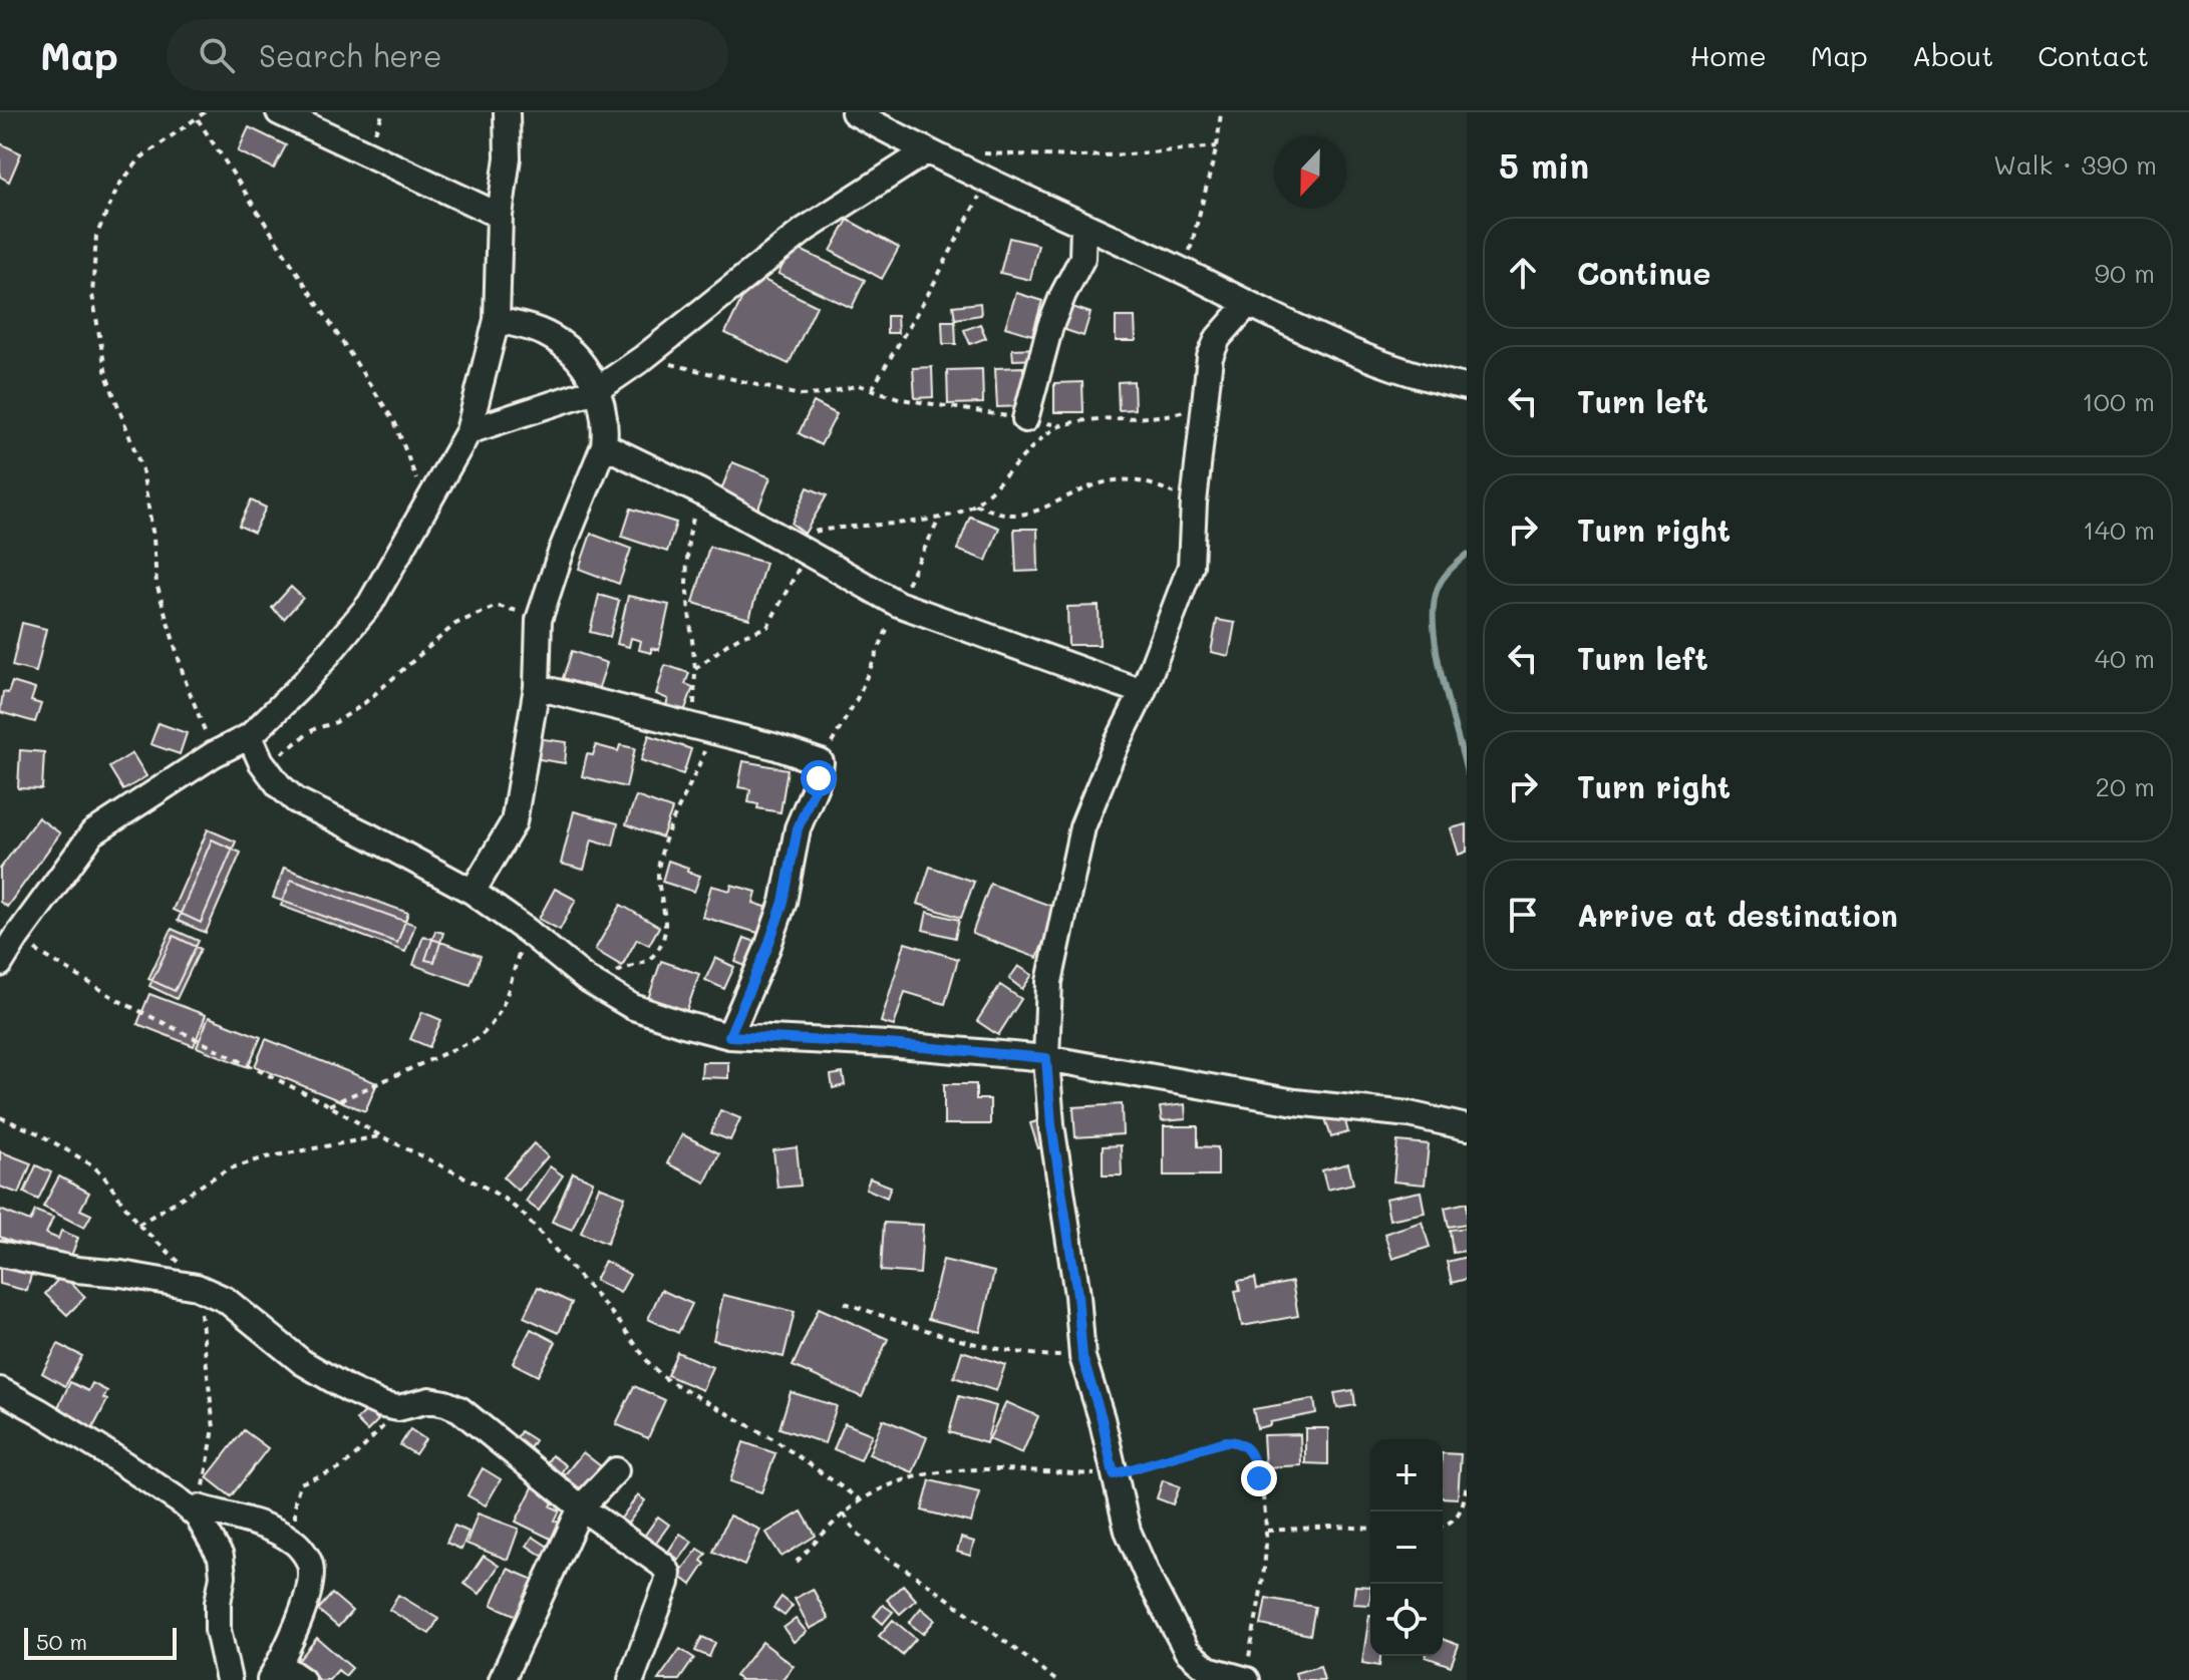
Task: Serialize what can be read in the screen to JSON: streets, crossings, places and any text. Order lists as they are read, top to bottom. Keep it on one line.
{"scale_bar":"50 m","north":"bottom","page":{"header":"Map","search":"Search here","nav":["Home","Map","About","Contact"],"heading":["5 min","Walk · 390 m"],"list":[["Continue","90 m"],["Turn left","100 m"],["Turn right","140 m"],["Turn left","40 m"],["Turn right","20 m"],"Arrive at destination"],"map_buttons":["+","−"],"scale":"50 m"}}
